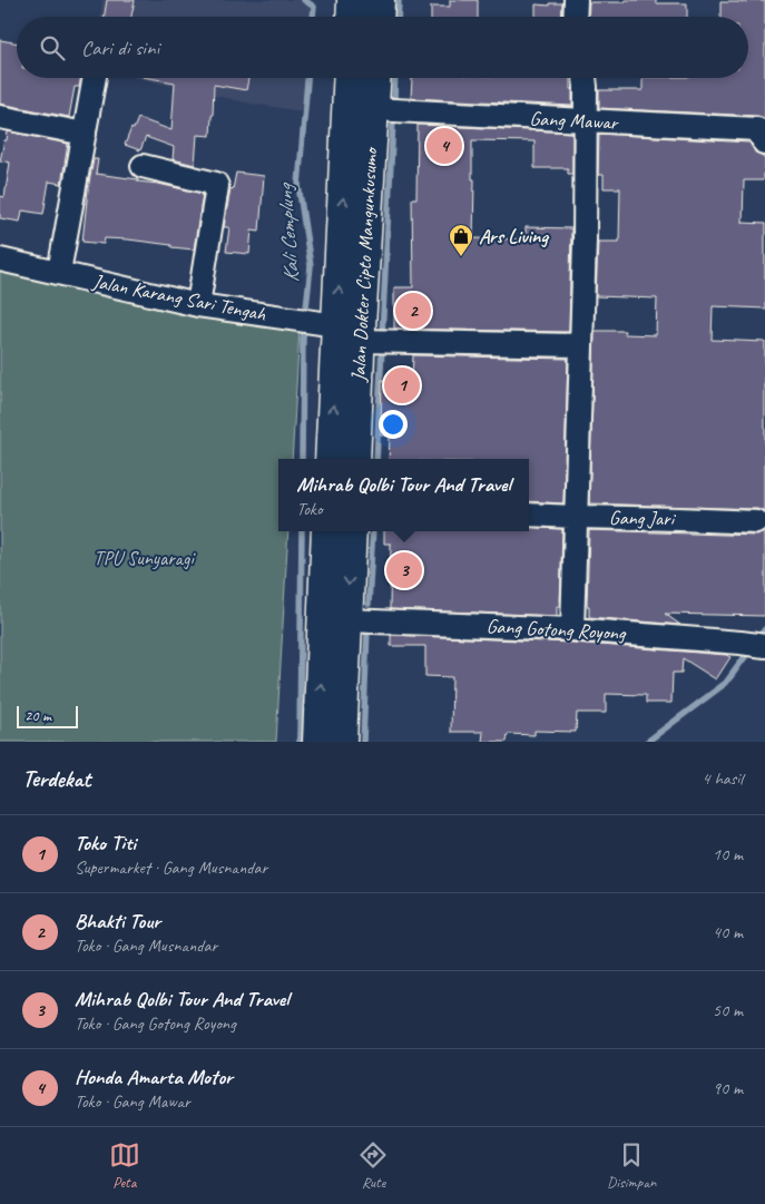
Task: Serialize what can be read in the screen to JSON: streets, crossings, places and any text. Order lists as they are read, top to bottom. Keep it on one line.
{"streets":{"main road":["Jalan Dokter Cipto Mangunkusumo"],"street":["Gang Mawar","Jalan Karang Sari Tengah","Gang Jari","Gang Gotong Royong"]},"crossings":[["Gang Mawar","Jalan Dokter Cipto Mangunkusumo"],["Jalan Dokter Cipto Mangunkusumo","Jalan Karang Sari Tengah"]],"water":["Kali Cemplung"],"parks":["TPU Sunyaragi"],"places":{"shop":["Ars Living"]},"scale_bar":"20 m","page":{"search":"Cari di sini","pins":["4","2","1","3"],"popup":["Mihrab Qolbi Tour And Travel","Toko"],"scale":"20 m","heading":["Terdekat","4 hasil"],"list":[{"mark":"1","name":"Toko Titi","note":"Supermarket · Gang Musnandar","value":"10 m"},{"mark":"2","name":"Bhakti Tour","note":"Toko · Gang Musnandar","value":"40 m"},{"mark":"3","name":"Mihrab Qolbi Tour And Travel","note":"Toko · Gang Gotong Royong","value":"50 m"},{"mark":"4","name":"Honda Amarta Motor","note":"Toko · Gang Mawar","value":"90 m"}],"nav":["Peta","Rute","Disimpan"]}}
